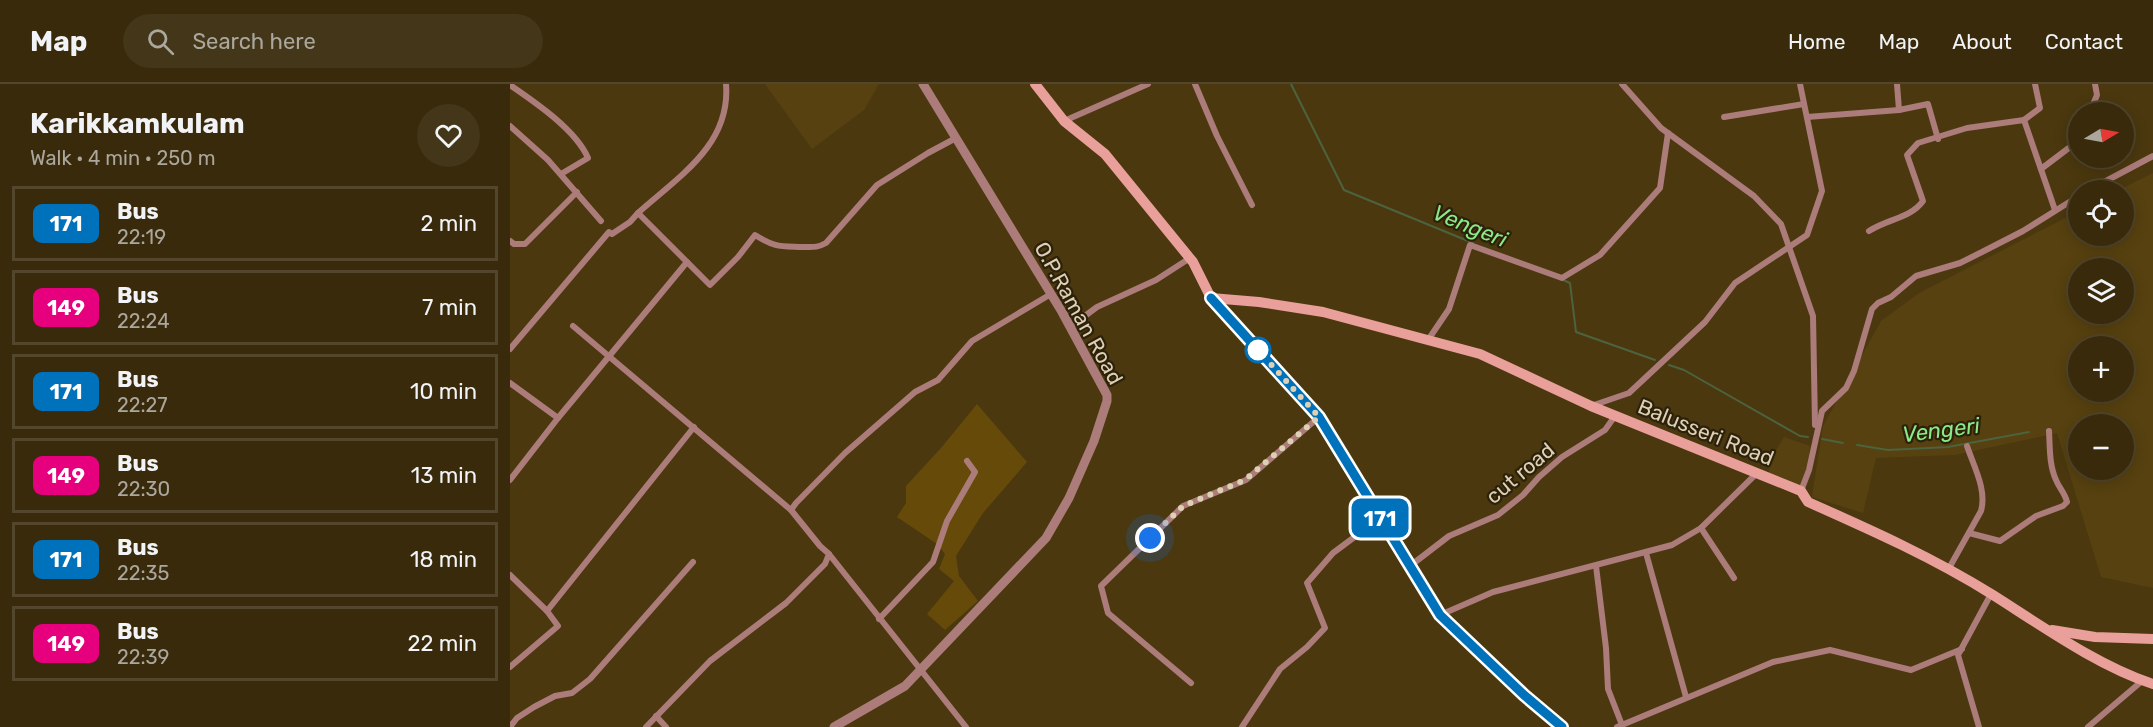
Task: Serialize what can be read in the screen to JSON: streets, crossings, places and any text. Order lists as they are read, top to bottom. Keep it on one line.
{"streets":{"main road":["Balusseri Road"],"street":["O.P.Raman Road","cut road"]},"crossings":[["Balusseri Road","cut road"]],"water":["Vengeri"],"lines":["bus line 171"],"north":"right","page":{"header":"Map","search":"Search here","nav":["Home","Map","About","Contact"],"heading":["Karikkamkulam","Walk · 4 min · 250 m"],"on_map":"171","map_buttons":["+","−"],"list":[{"mark":"171","name":"Bus","note":"22:19","value":"2 min"},{"mark":"149","name":"Bus","note":"22:24","value":"7 min"},{"mark":"171","name":"Bus","note":"22:27","value":"10 min"},{"mark":"149","name":"Bus","note":"22:30","value":"13 min"},{"mark":"171","name":"Bus","note":"22:35","value":"18 min"},{"mark":"149","name":"Bus","note":"22:39","value":"22 min"}]}}
